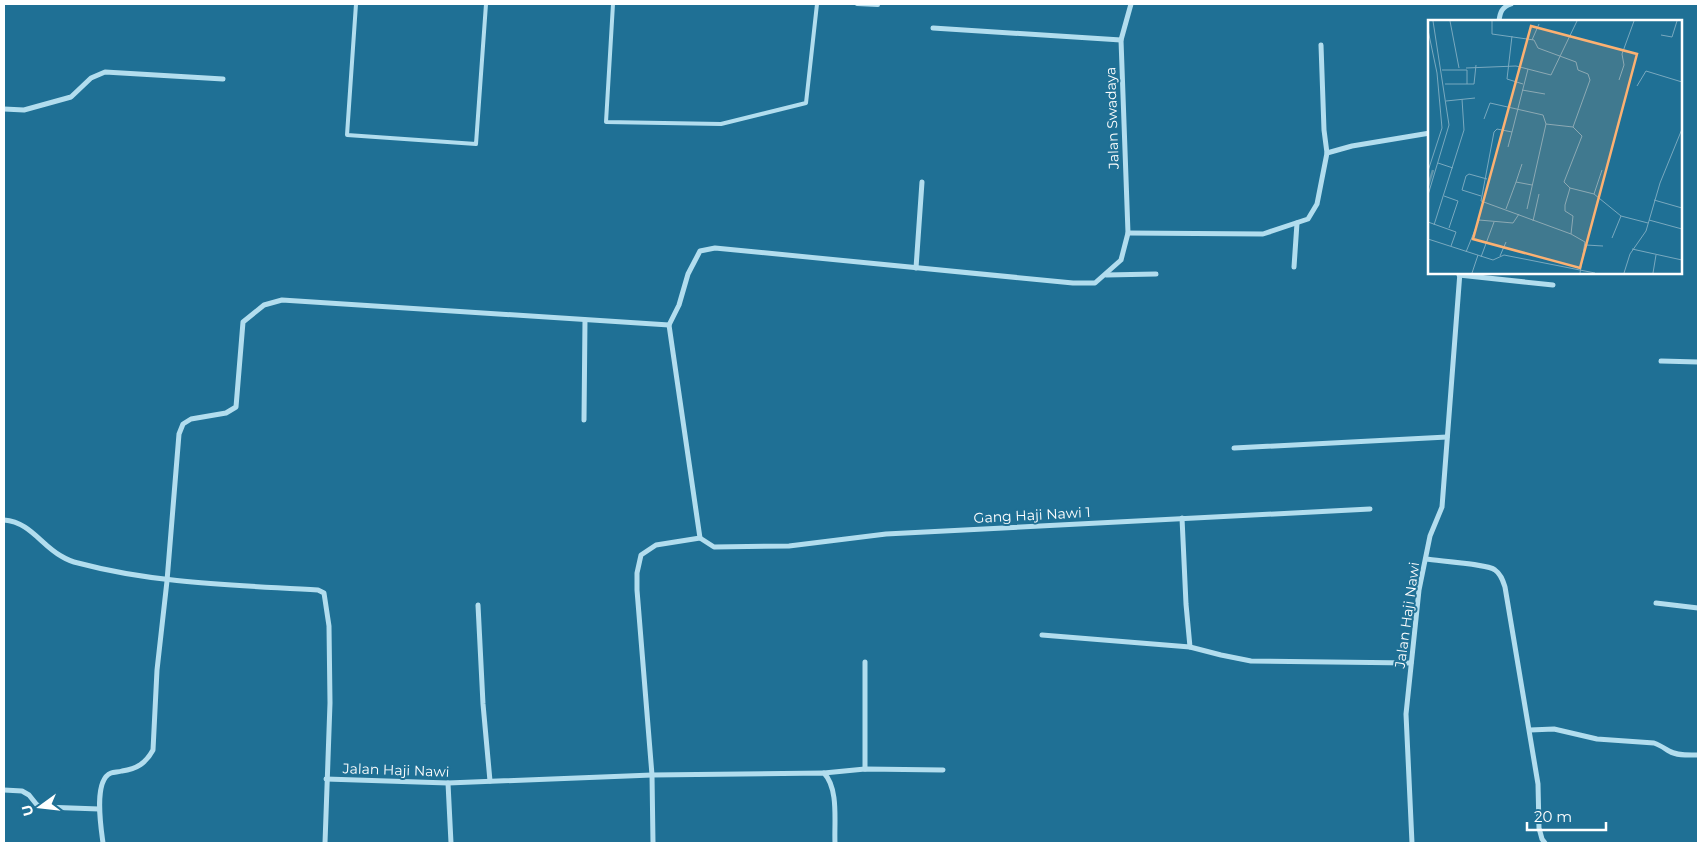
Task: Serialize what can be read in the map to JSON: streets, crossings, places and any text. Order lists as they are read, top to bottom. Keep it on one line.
{"streets":{"street":["Jalan Swadaya","Gang Haji Nawi 1","Jalan Haji Nawi"]},"scale_bar":"20 m","north":"left"}
